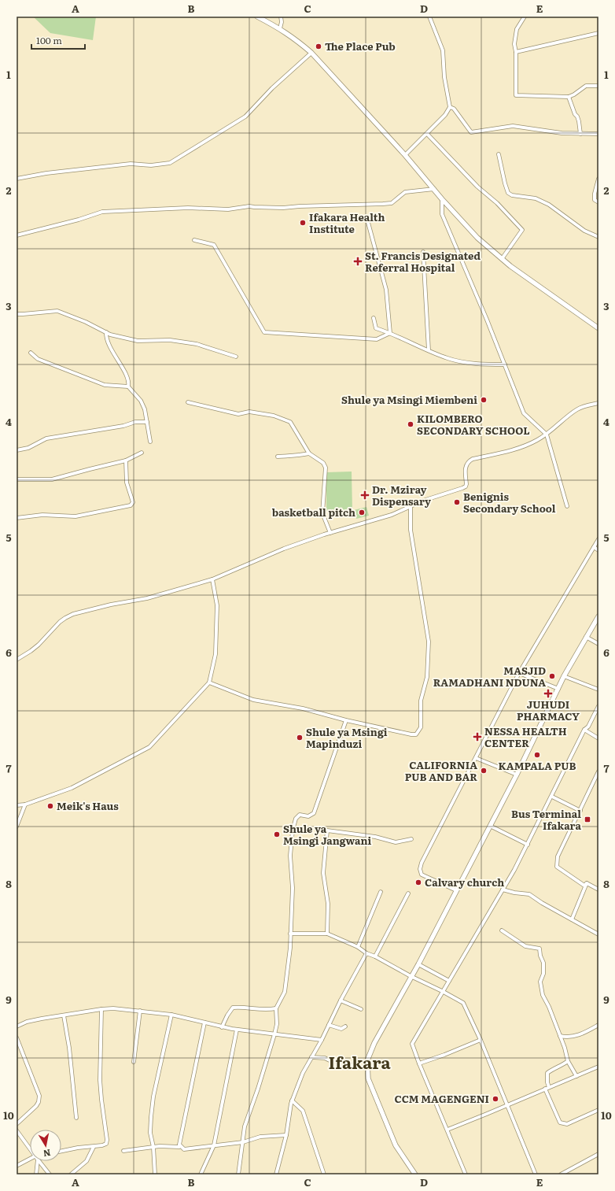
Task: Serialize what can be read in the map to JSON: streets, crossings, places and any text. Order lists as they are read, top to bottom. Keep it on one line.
{"districts":["Ifakara"],"places":{"other":["The Place Pub","Ifakara Health Institute","Shule ya Msingi Miembeni","KILOMBERO SECONDARY SCHOOL","Benignis Secondary School","basketball pitch","MASJID RAMADHANI NDUNA","Shule ya Msingi Mapinduzi","KAMPALA PUB","CALIFORNIA PUB AND BAR","Meik's Haus","Shule ya Msingi Jangwani","Calvary church","CCM MAGENGENI"],"health":["St. Francis Designated Referral Hospital","Dr. Mziray Dispensary","JUHUDI PHARMACY","NESSA HEALTH CENTER"],"transit":["Bus Terminal Ifakara"]},"scale_bar":"100 m","north":"bottom","grid":{"columns":["A","B","C","D","E"],"rows":["1","2","3","4","5","6","7","8","9","10"]}}
